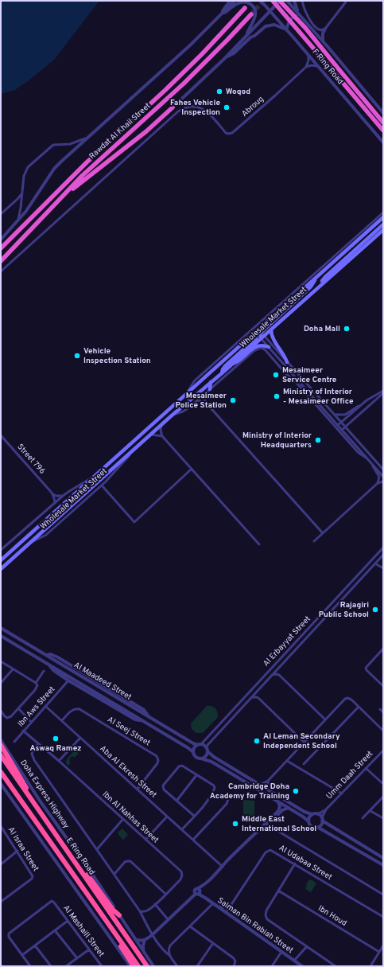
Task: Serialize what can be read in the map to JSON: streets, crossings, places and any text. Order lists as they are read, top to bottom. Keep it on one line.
{"streets":{"highway":["F Ring Road","Rawdat Al Khail Street","E Ring Road"],"main road":["Wholesale Market Street"],"street":["Abroug","Street 796","Al Erbayyat Street","Al Maadeed Street","Ibn Aws Street","Al Seej Street","Aba Al Ekresh Street","Umm Daah Street","Doha Express Highway","Ibn Al Nahhas Street","Al Israa Street","Al Udabaa Street","Ibn Houd","Salman Bin Rabiah Street","Al Mashaill Street"]},"crossings":[["Wholesale Market Street","Street 796"],["Al Erbayyat Street","Al Maadeed Street"],["Ibn Aws Street","Aba Al Ekresh Street"],["Ibn Aws Street","Ibn Al Nahhas Street"],["Al Seej Street","Aba Al Ekresh Street"],["Al Udabaa Street","Salman Bin Rabiah Street"]],"places":["Woqod","Fahes Vehicle Inspection","Doha Mall","Vehicle Inspection Station","Mesaimeer Service Centre","Ministry of Interior - Mesaimeer Office","Mesaimeer Police Station","Ministry of Interior Headquarters","Rajagiri Public School","Aswaq Ramez","Al Leman Secondary Independent School","Cambridge Doha Academy for Training","Middle East International School"]}
